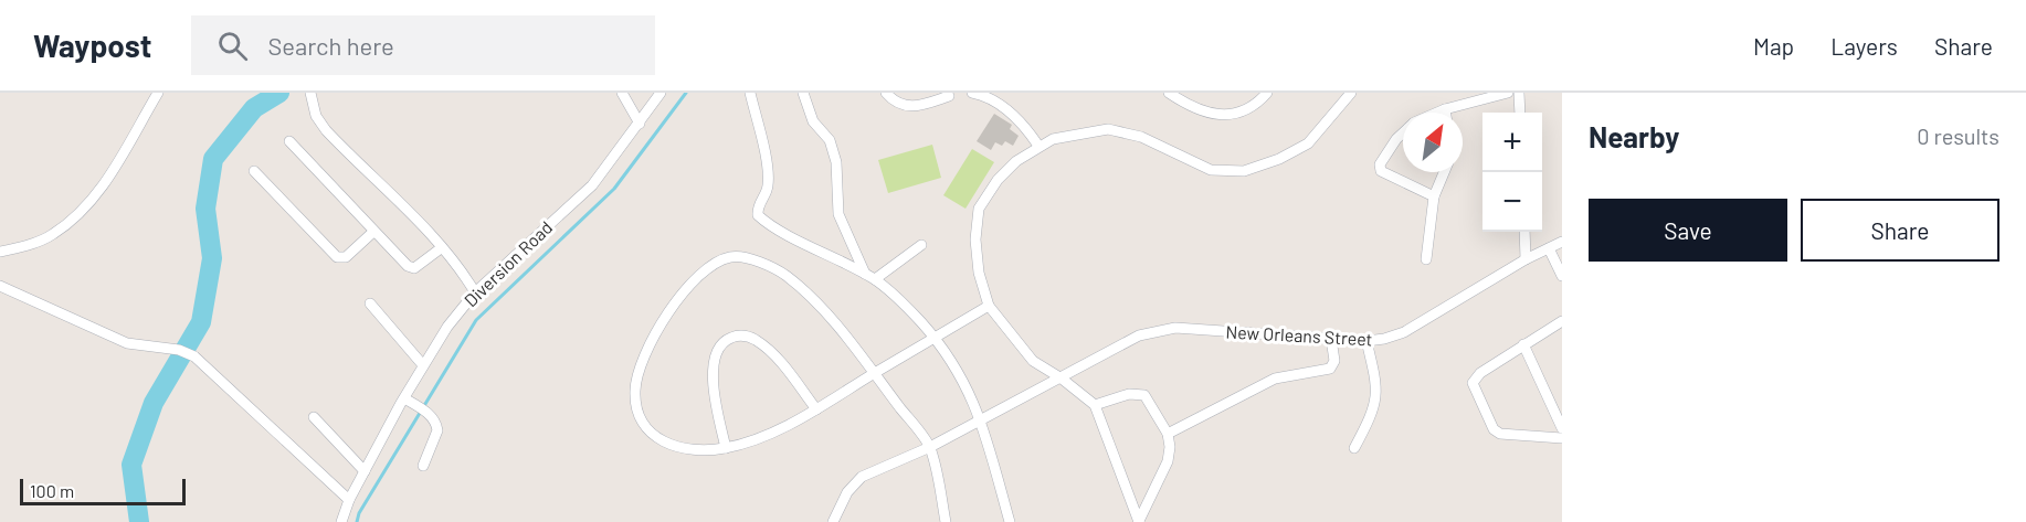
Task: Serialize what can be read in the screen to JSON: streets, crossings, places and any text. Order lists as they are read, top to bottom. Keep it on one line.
{"streets":{"street":["Diversion Road","New Orleans Street"]},"scale_bar":"100 m","north":"top right","page":{"header":"Waypost","search":"Search here","nav":["Map","Layers","Share"],"heading":["Nearby","0 results"],"map_buttons":["+","−"],"buttons":["Save","Share"],"scale":"100 m"}}
